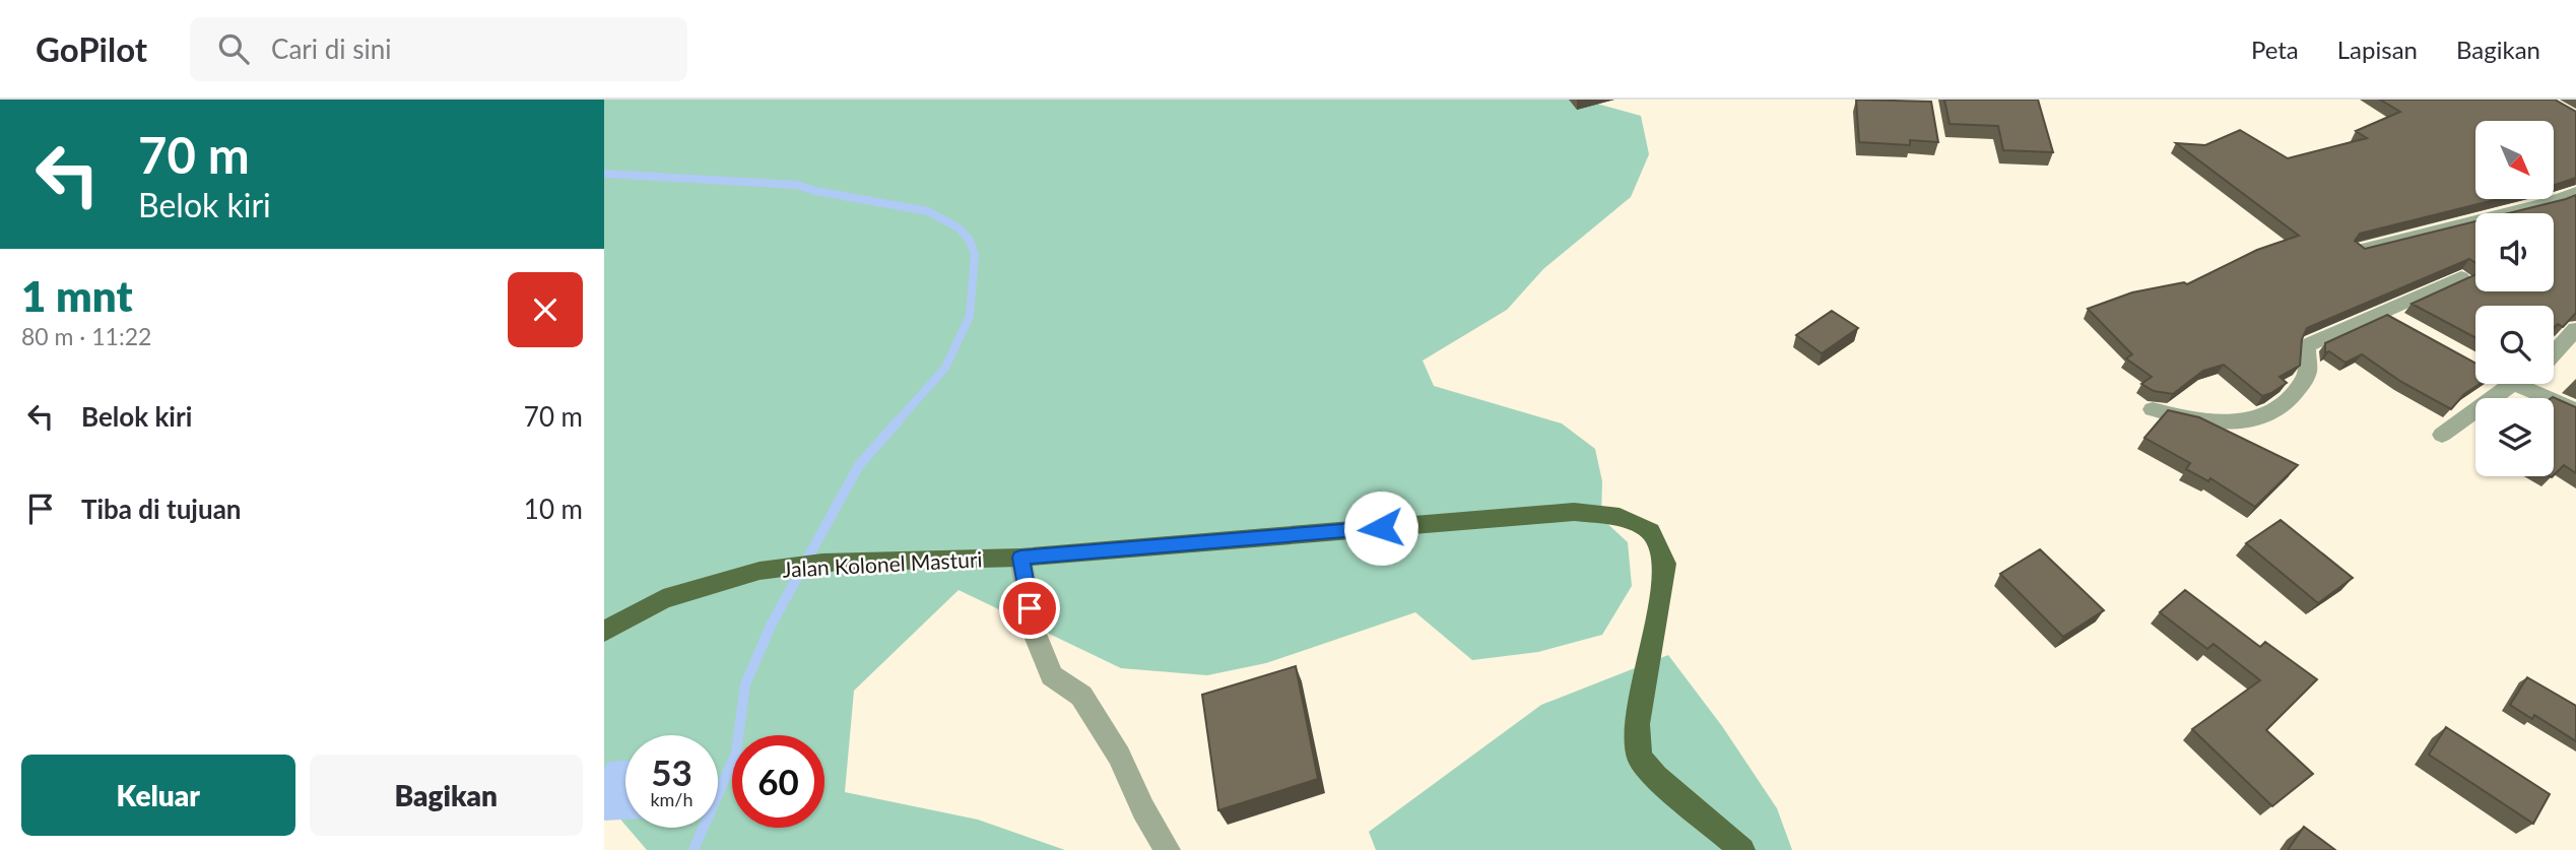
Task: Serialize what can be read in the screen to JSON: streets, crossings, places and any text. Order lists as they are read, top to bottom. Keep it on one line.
{"streets":{"main road":["Jalan Kolonel Masturi"]},"north":"bottom right","page":{"header":"GoPilot","search":"Cari di sini","nav":["Peta","Lapisan","Bagikan"],"turn":["70 m","Belok kiri"],"heading":["1 mnt","80 m · 11:22"],"list":[{"name":"Belok kiri","value":"70 m"},{"name":"Tiba di tujuan","value":"10 m"}],"speed":"53 km/h","limit":"60","buttons":["Keluar","Bagikan"]}}
